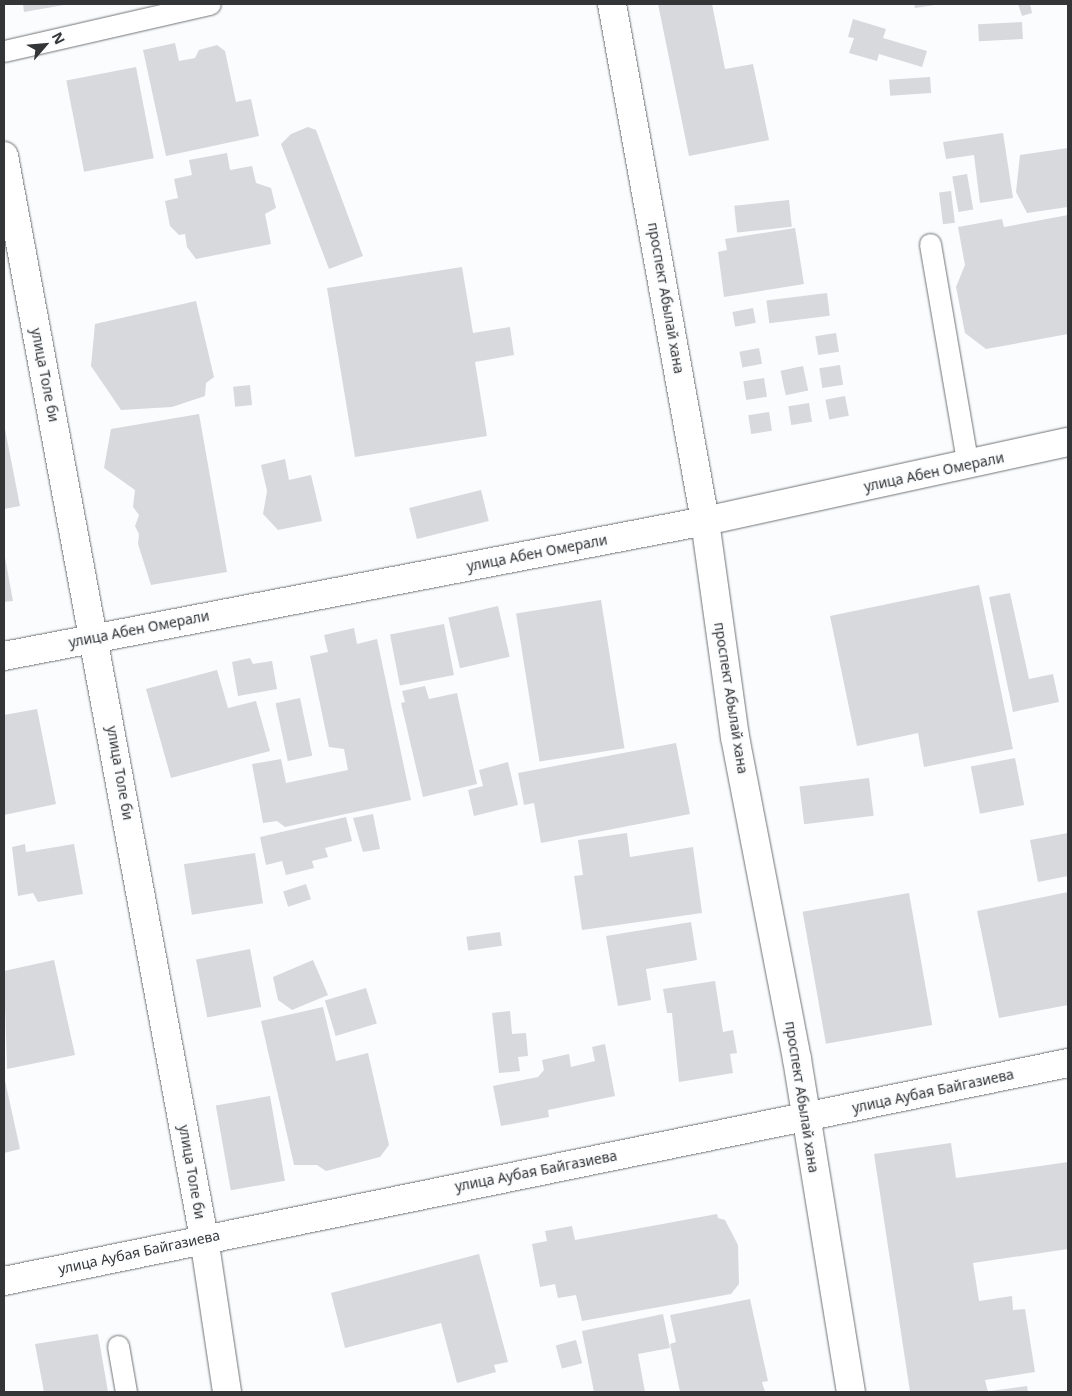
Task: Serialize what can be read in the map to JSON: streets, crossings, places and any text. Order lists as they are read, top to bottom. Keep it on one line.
{"streets":{"main road":["проспект Абылай хана","улица Толе би","улица Абен Омерали","улица Аубая Байгазиева"]},"crossings":[["проспект Абылай хана","улица Абен Омерали"],["проспект Абылай хана","улица Аубая Байгазиева"],["улица Толе би","улица Абен Омерали"],["улица Толе би","улица Аубая Байгазиева"]],"north":"top right"}
